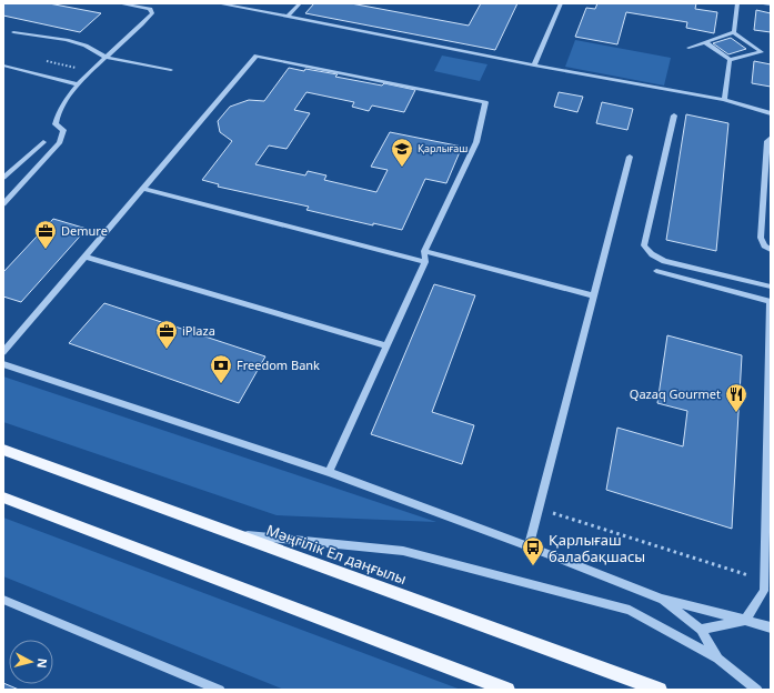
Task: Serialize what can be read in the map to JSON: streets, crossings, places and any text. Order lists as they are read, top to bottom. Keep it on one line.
{"streets":{"main road":["Мәңгілік Ел даңғылы"]},"places":{"school or university":["Қарлығаш"],"office":["Demure","iPlaza"],"bank":["Freedom Bank"],"restaurant":["Qazaq Gourmet"],"bus stop":["Қарлығаш балабақшасы"]},"north":"right"}
